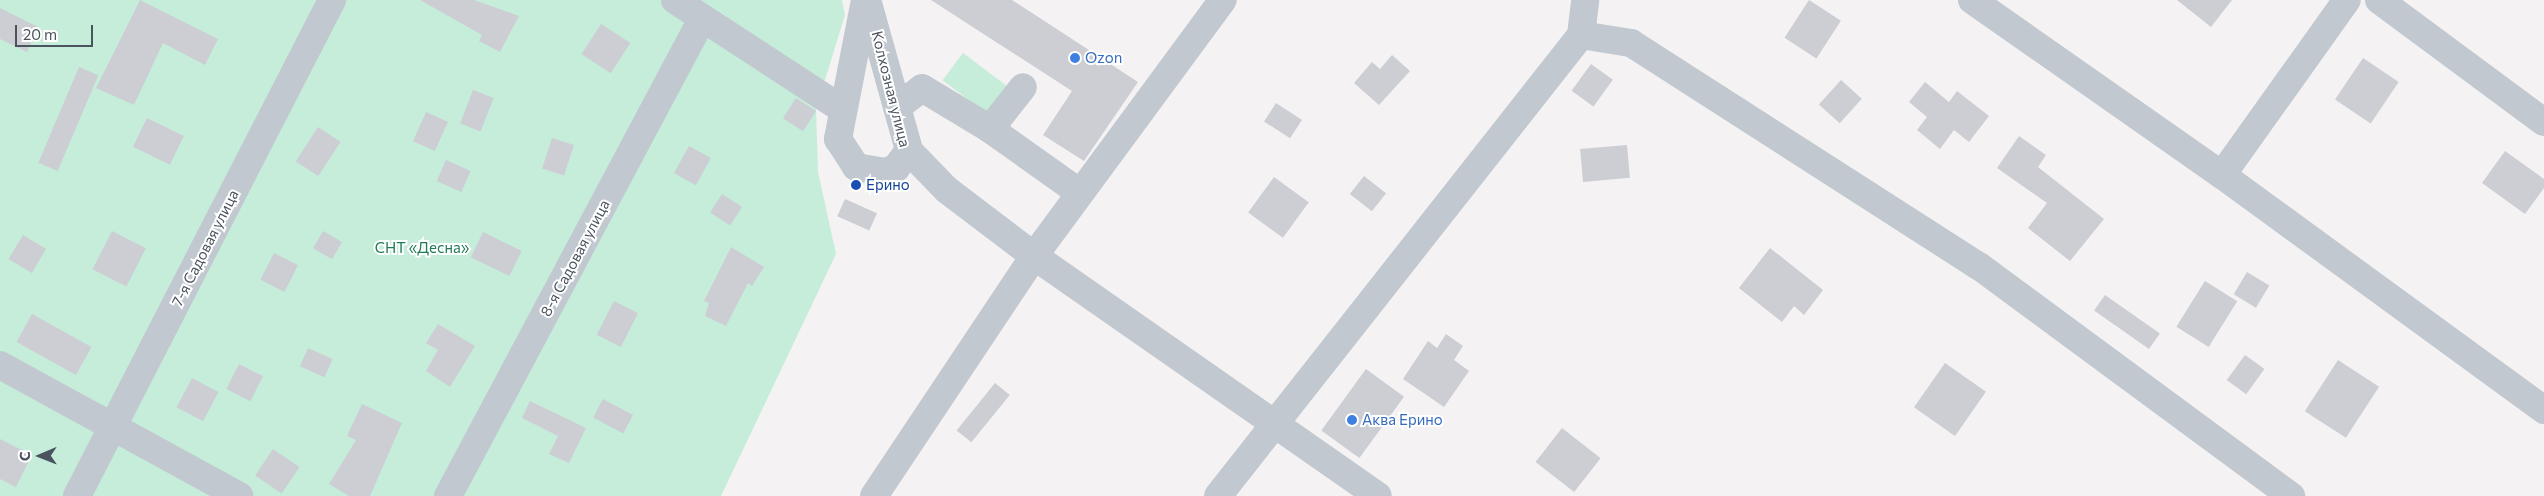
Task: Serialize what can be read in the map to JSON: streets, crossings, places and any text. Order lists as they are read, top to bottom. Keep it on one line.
{"streets":{"street":["Колхозная улица","7-я Садовая улица","8-я Садовая улица"]},"parks":["СНТ «Десна»"],"places":["Ozon","Ерино","Аква Ерино"],"scale_bar":"20 m","north":"left"}
